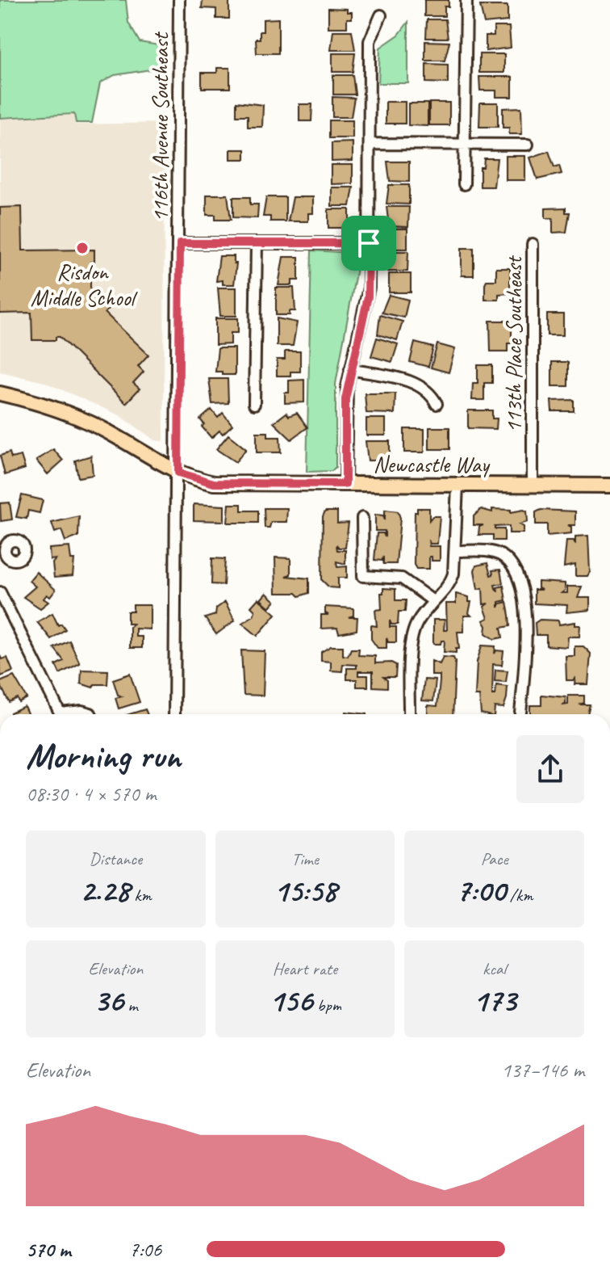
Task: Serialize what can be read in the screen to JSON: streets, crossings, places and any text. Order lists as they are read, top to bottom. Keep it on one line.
{"streets":{"main road":["Newcastle Way"],"street":["116th Avenue Southeast","113th Place Southeast"]},"crossings":[["116th Avenue Southeast","Newcastle Way"],["113th Place Southeast","Newcastle Way"]],"places":["Risdon Middle School"],"page":{"heading":["Morning run","08:30 · 4 × 570 m"],"stats":[["Distance","2.28 km"],["Time","15:58"],["Pace","7:00 /km"],["Elevation","36 m"],["Heart rate","156 bpm"],["kcal","173"]],"chart":["Elevation","137–146 m"],"list":[{"name":"570 m","note":"7:06"}]}}
